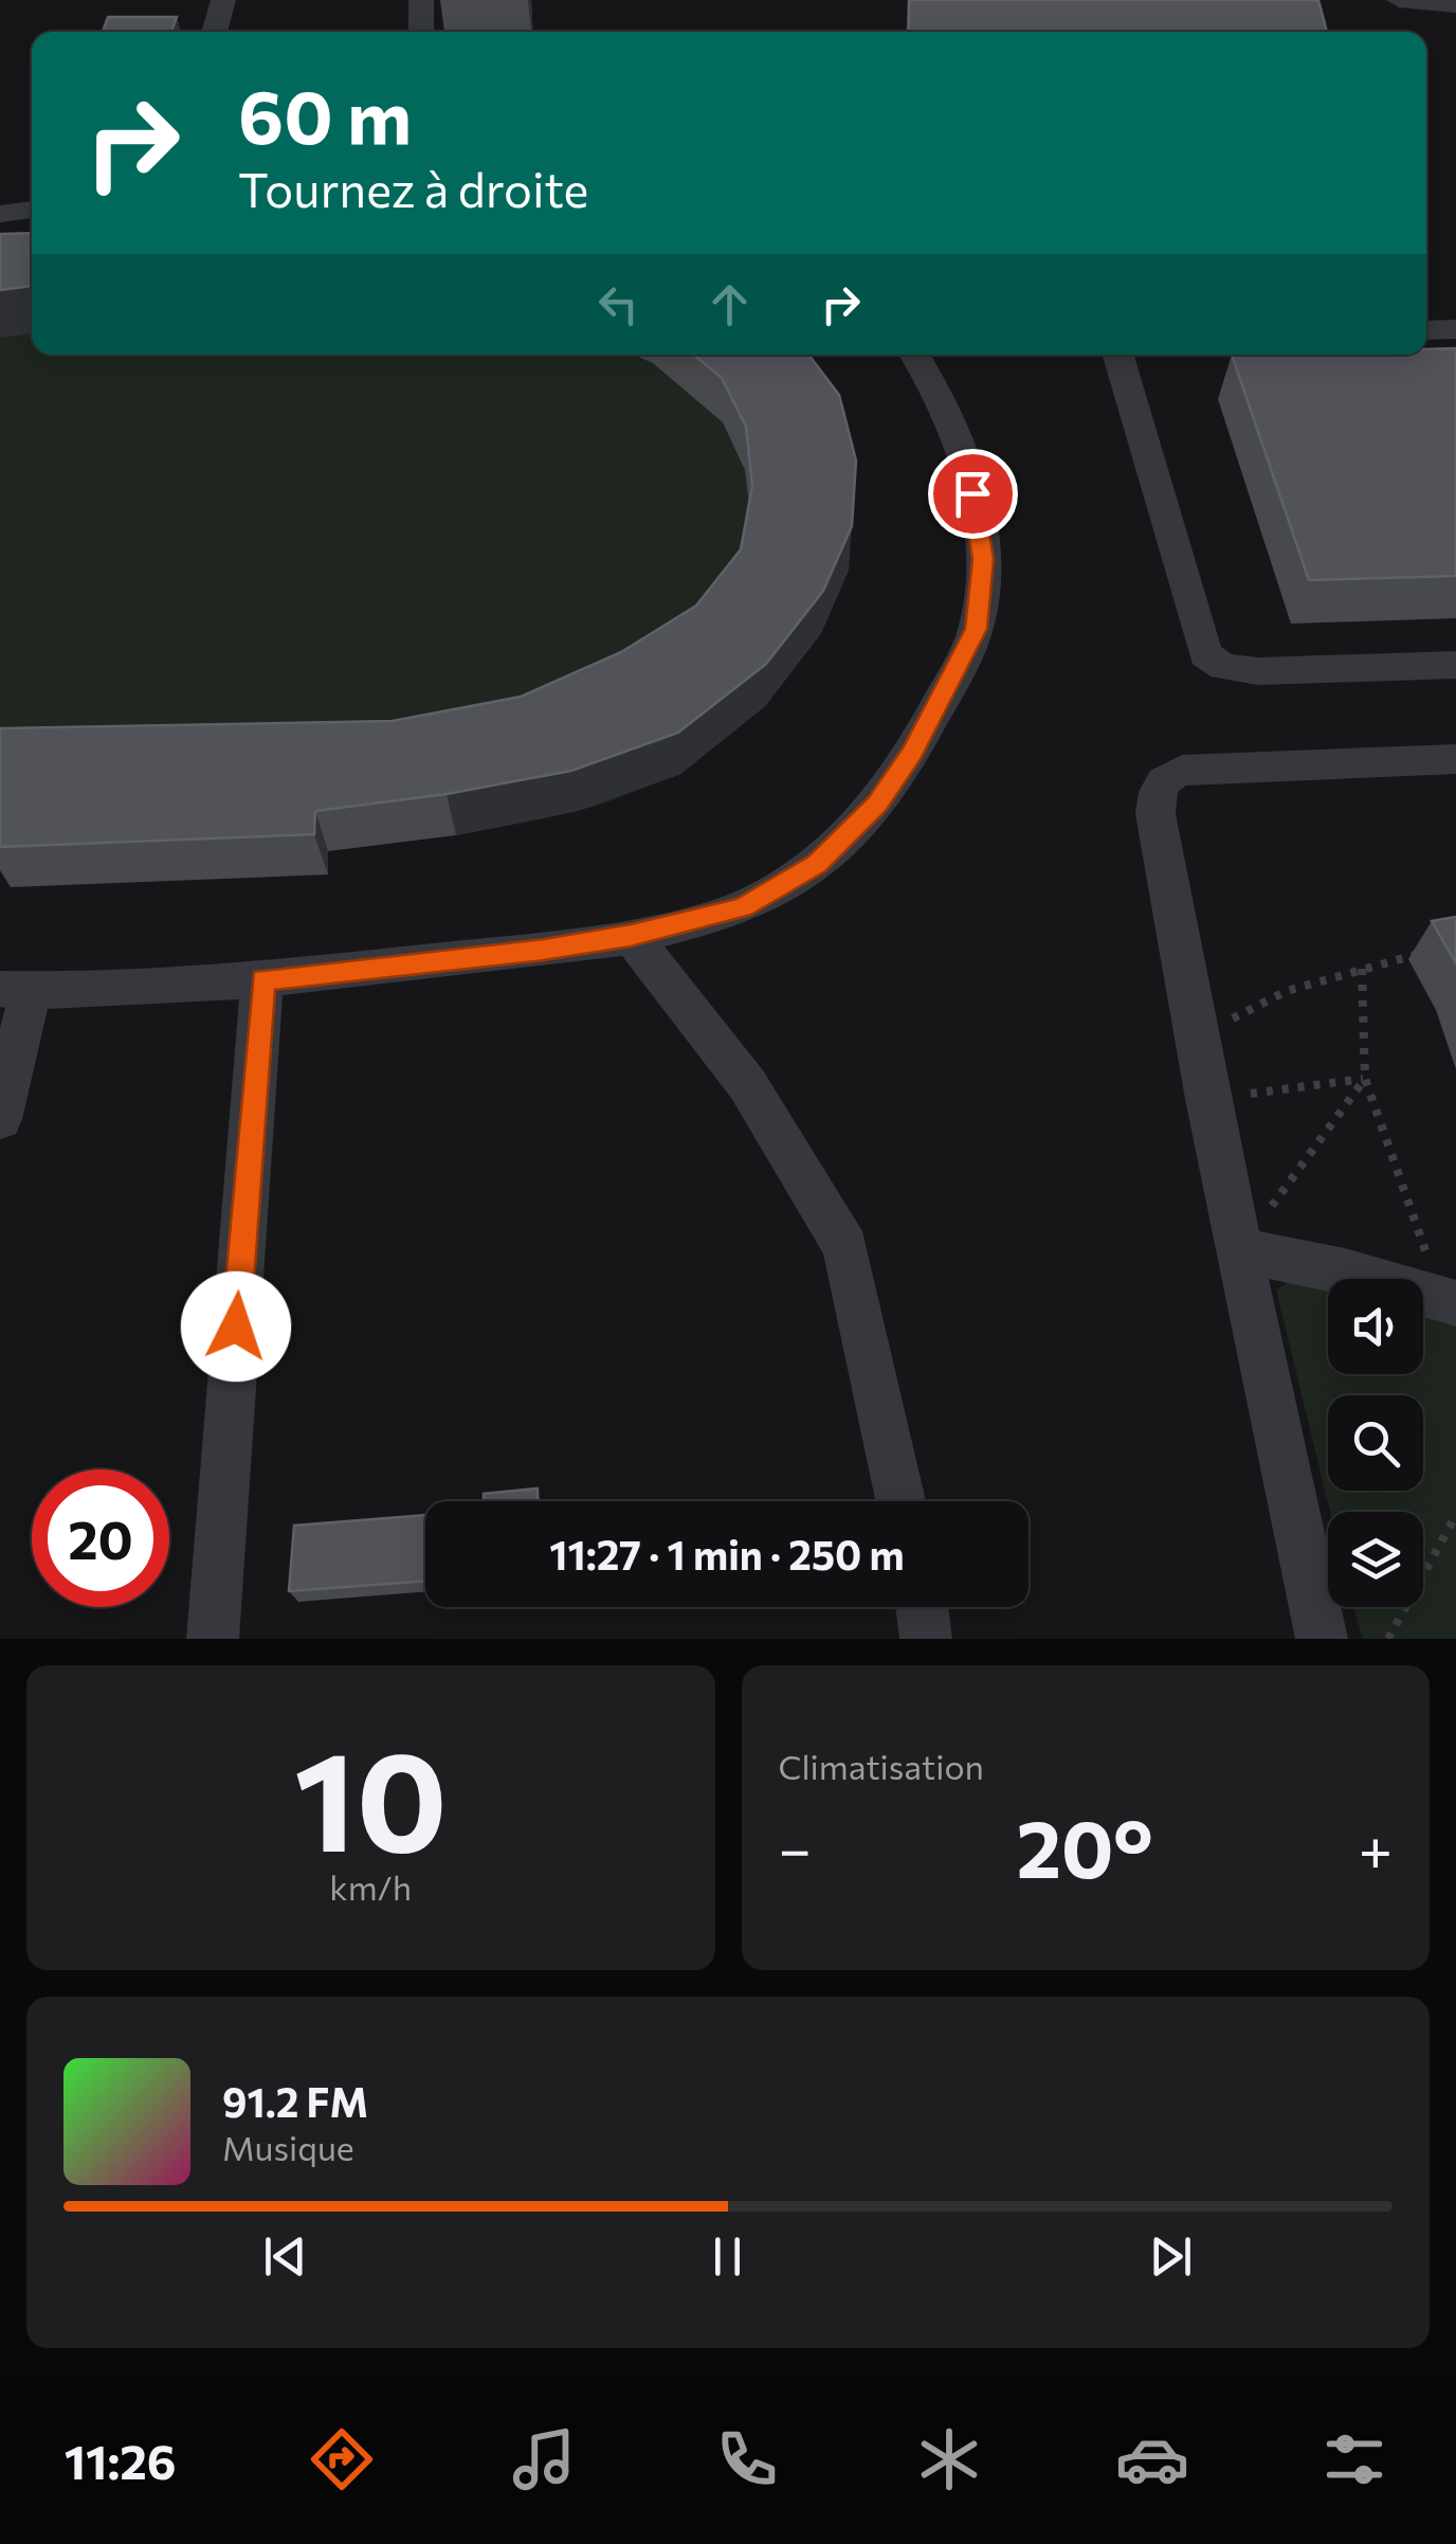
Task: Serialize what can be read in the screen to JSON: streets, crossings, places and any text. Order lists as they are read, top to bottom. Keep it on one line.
{"page":{"turn":["60 m","Tournez à droite"],"limit":"20","trip":"11:27 · 1 min · 250 m","tile":[["10","km/h"],"Climatisation"],"heat":["−","20°","+"],"song":["91.2 FM","Musique"],"tabs":"11:26"}}
